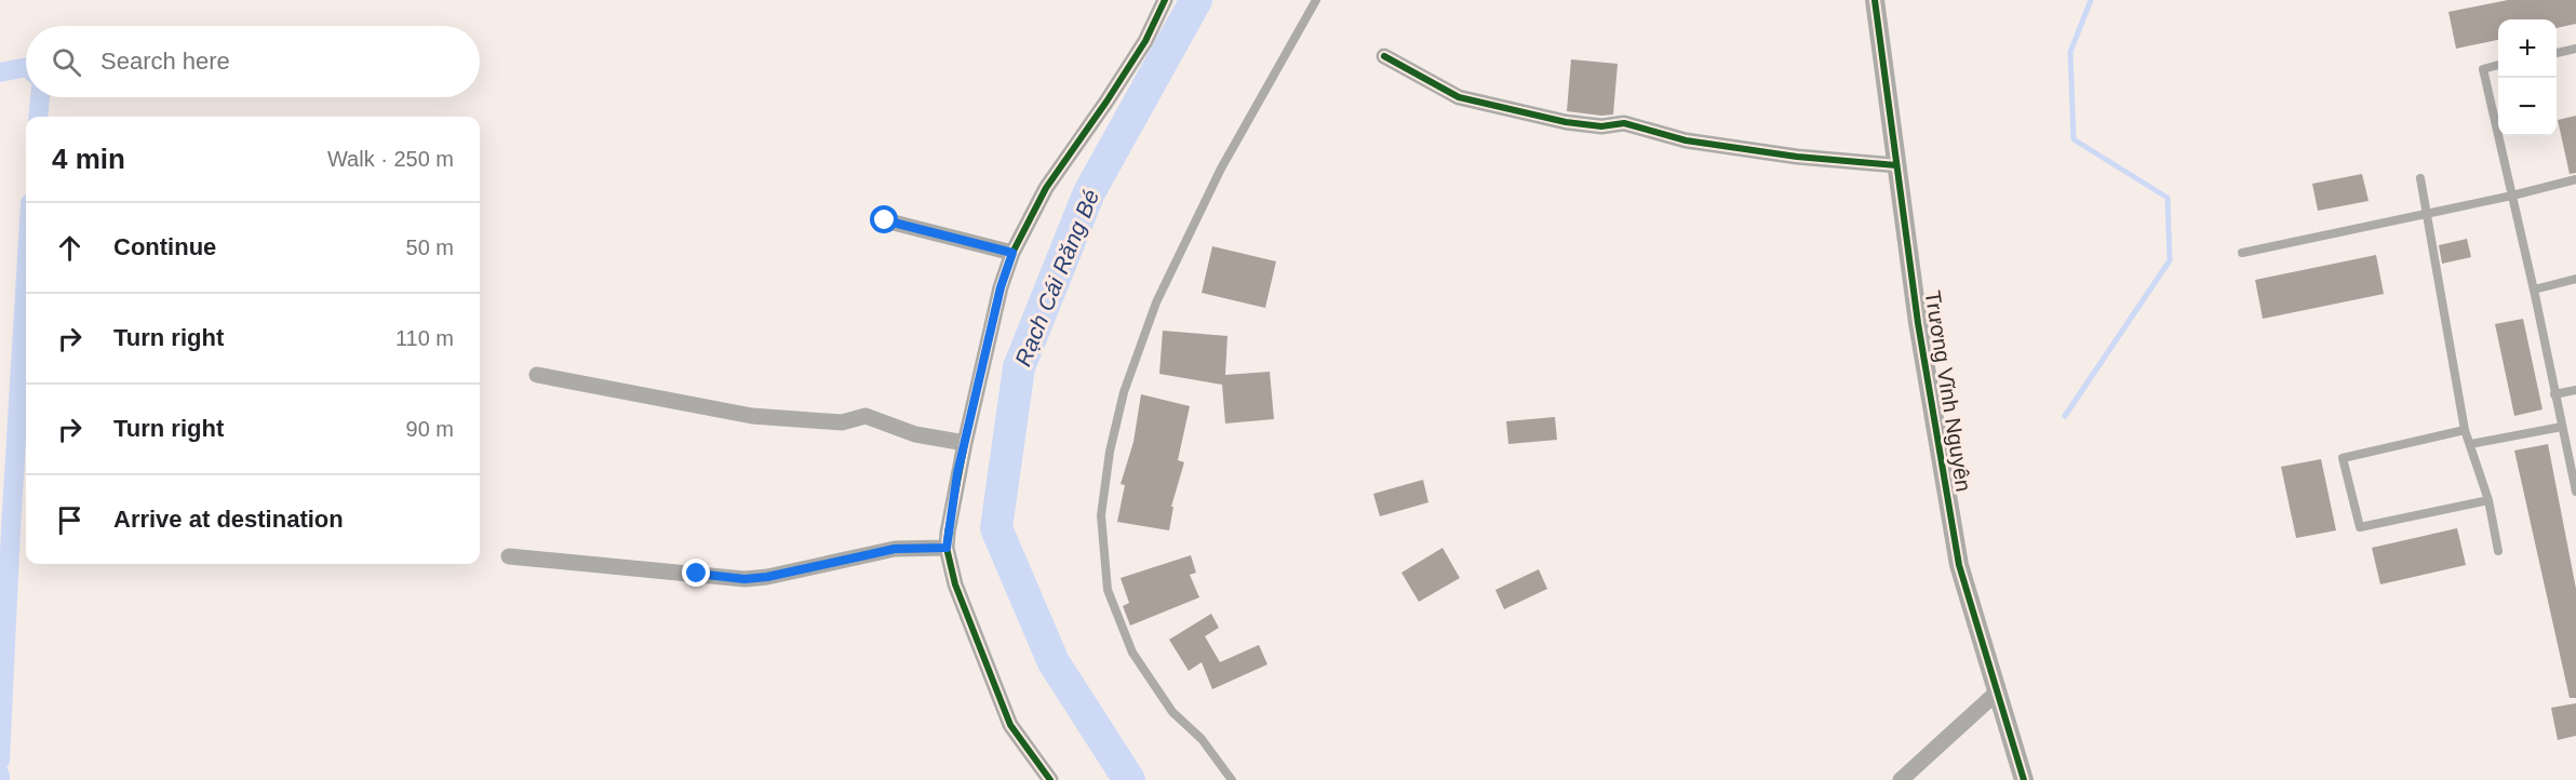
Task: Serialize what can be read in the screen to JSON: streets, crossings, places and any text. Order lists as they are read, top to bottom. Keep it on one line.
{"streets":{"street":["Trương Vĩnh Nguyên"]},"water":["Rạch Cái Răng Bé"],"page":{"map_buttons":["+","−"],"search":"Search here","heading":["4 min","Walk · 250 m"],"list":[["Continue","50 m"],["Turn right","110 m"],["Turn right","90 m"],"Arrive at destination"]}}
